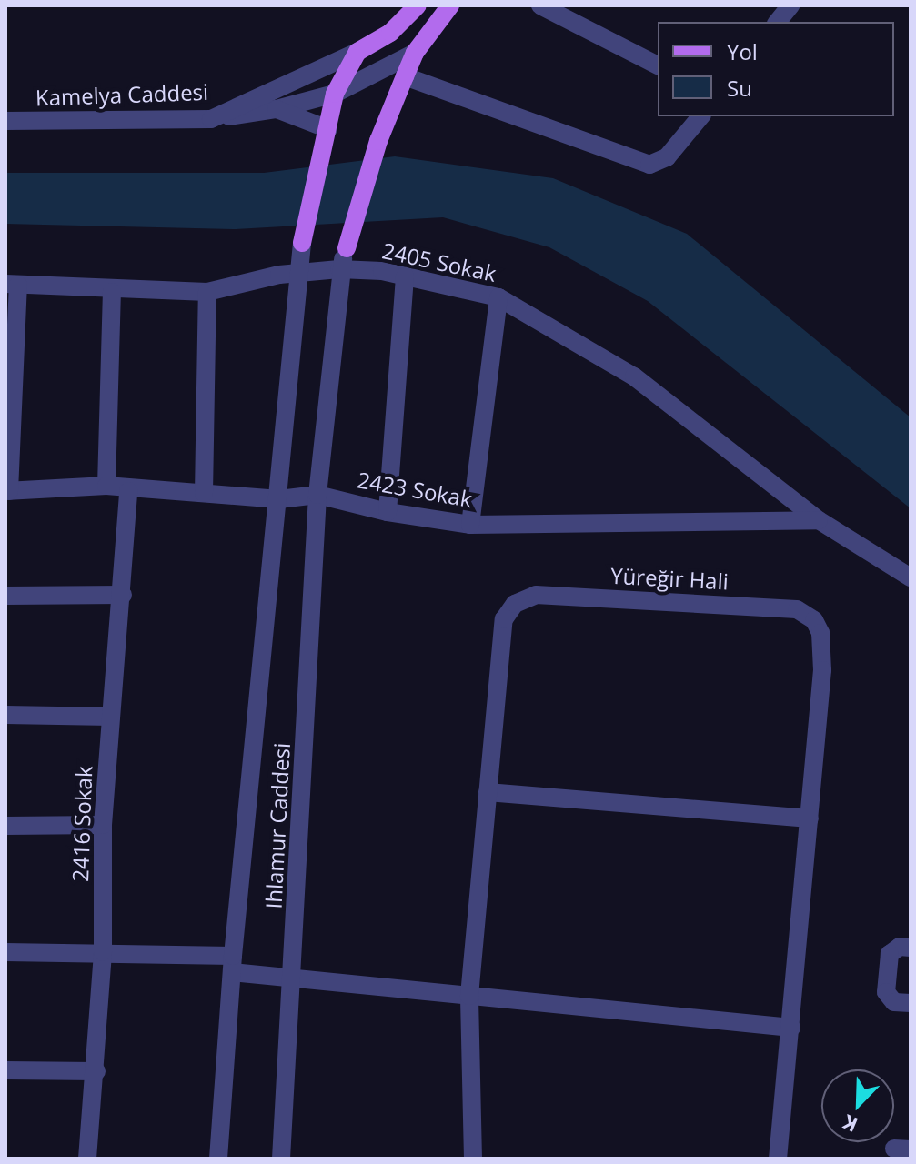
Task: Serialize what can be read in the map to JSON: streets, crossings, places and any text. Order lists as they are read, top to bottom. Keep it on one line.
{"streets":{"street":["Kamelya Caddesi","2405 Sokak","2423 Sokak","Yüreğir Hali","2416 Sokak","Ihlamur Caddesi"]},"crossings":[["2405 Sokak","2423 Sokak"],["2405 Sokak","Ihlamur Caddesi"],["2423 Sokak","2416 Sokak"],["2423 Sokak","Ihlamur Caddesi"]],"legend":["Yol","Su"],"north":"bottom left"}
